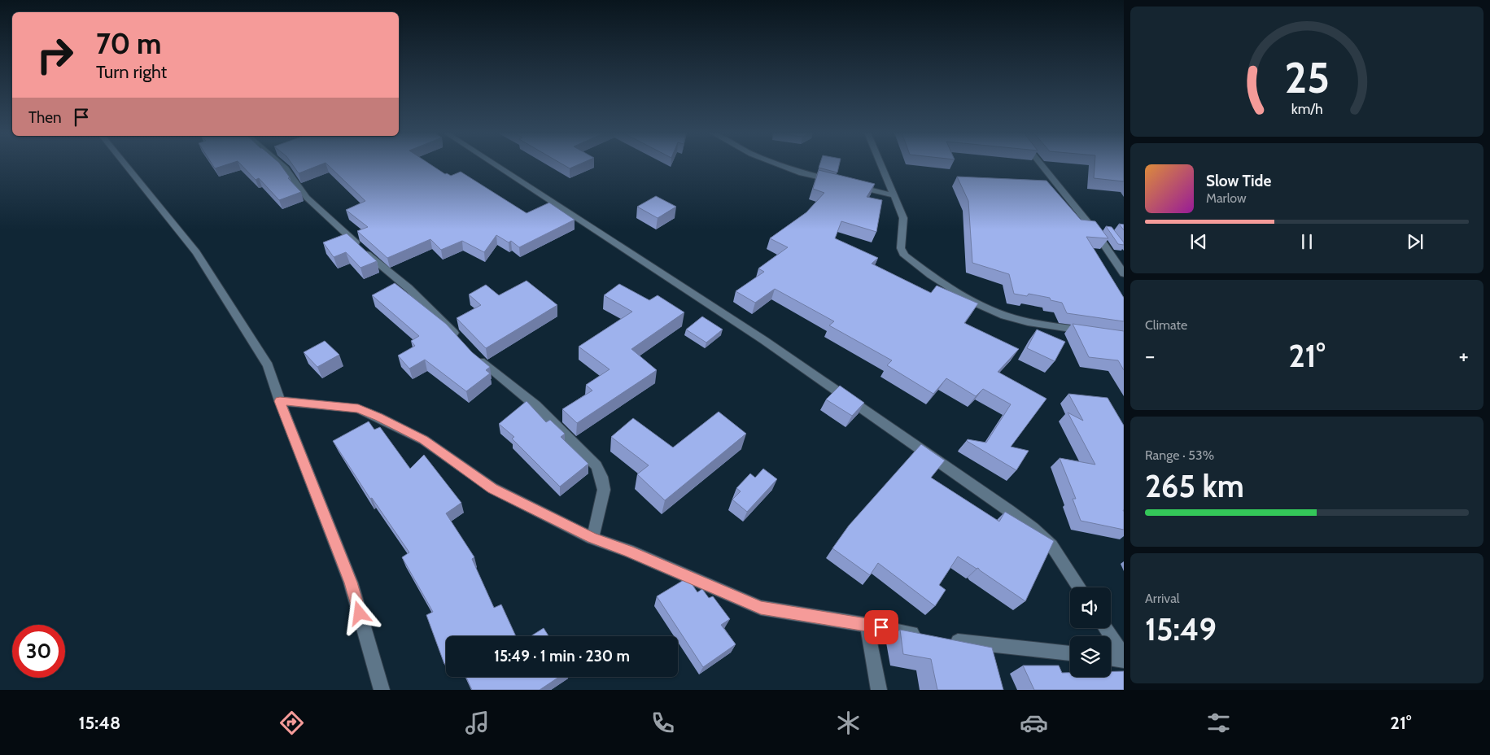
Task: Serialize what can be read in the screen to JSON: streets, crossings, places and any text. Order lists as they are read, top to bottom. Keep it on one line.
{"page":{"turn":["70 m","Turn right"],"then":"Then","song":["Slow Tide","Marlow"],"tile":["Climate",["Range · 53%","265 km"],["Arrival","15:49"]],"heat":["−","21°","+"],"limit":"30","trip":"15:49 · 1 min · 230 m","tabs":["15:48","21°"],"gauge":["25","km/h"]}}
